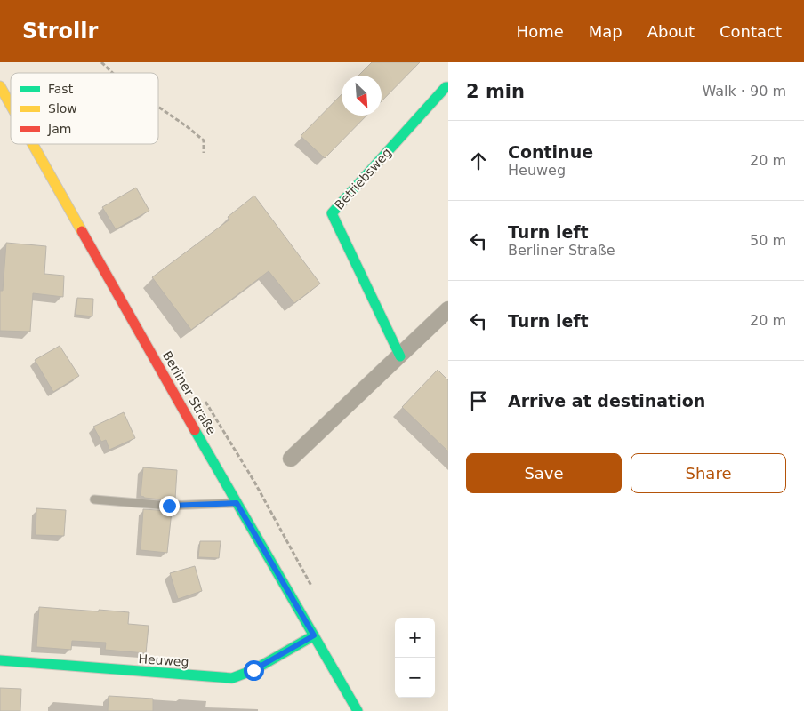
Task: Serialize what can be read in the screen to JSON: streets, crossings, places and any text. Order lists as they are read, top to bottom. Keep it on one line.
{"streets":{"main road":["Betriebsweg","Berliner Straße","Heuweg"]},"crossings":[["Berliner Straße","Heuweg"]],"legend":["Fast","Slow","Jam"],"north":"bottom right","page":{"header":"Strollr","nav":["Home","Map","About","Contact"],"heading":["2 min","Walk · 90 m"],"list":[["Continue","Heuweg","20 m"],["Turn left","Berliner Straße","50 m"],["Turn left","20 m"],"Arrive at destination"],"buttons":["Save","Share"],"map_buttons":["+","−"]}}
